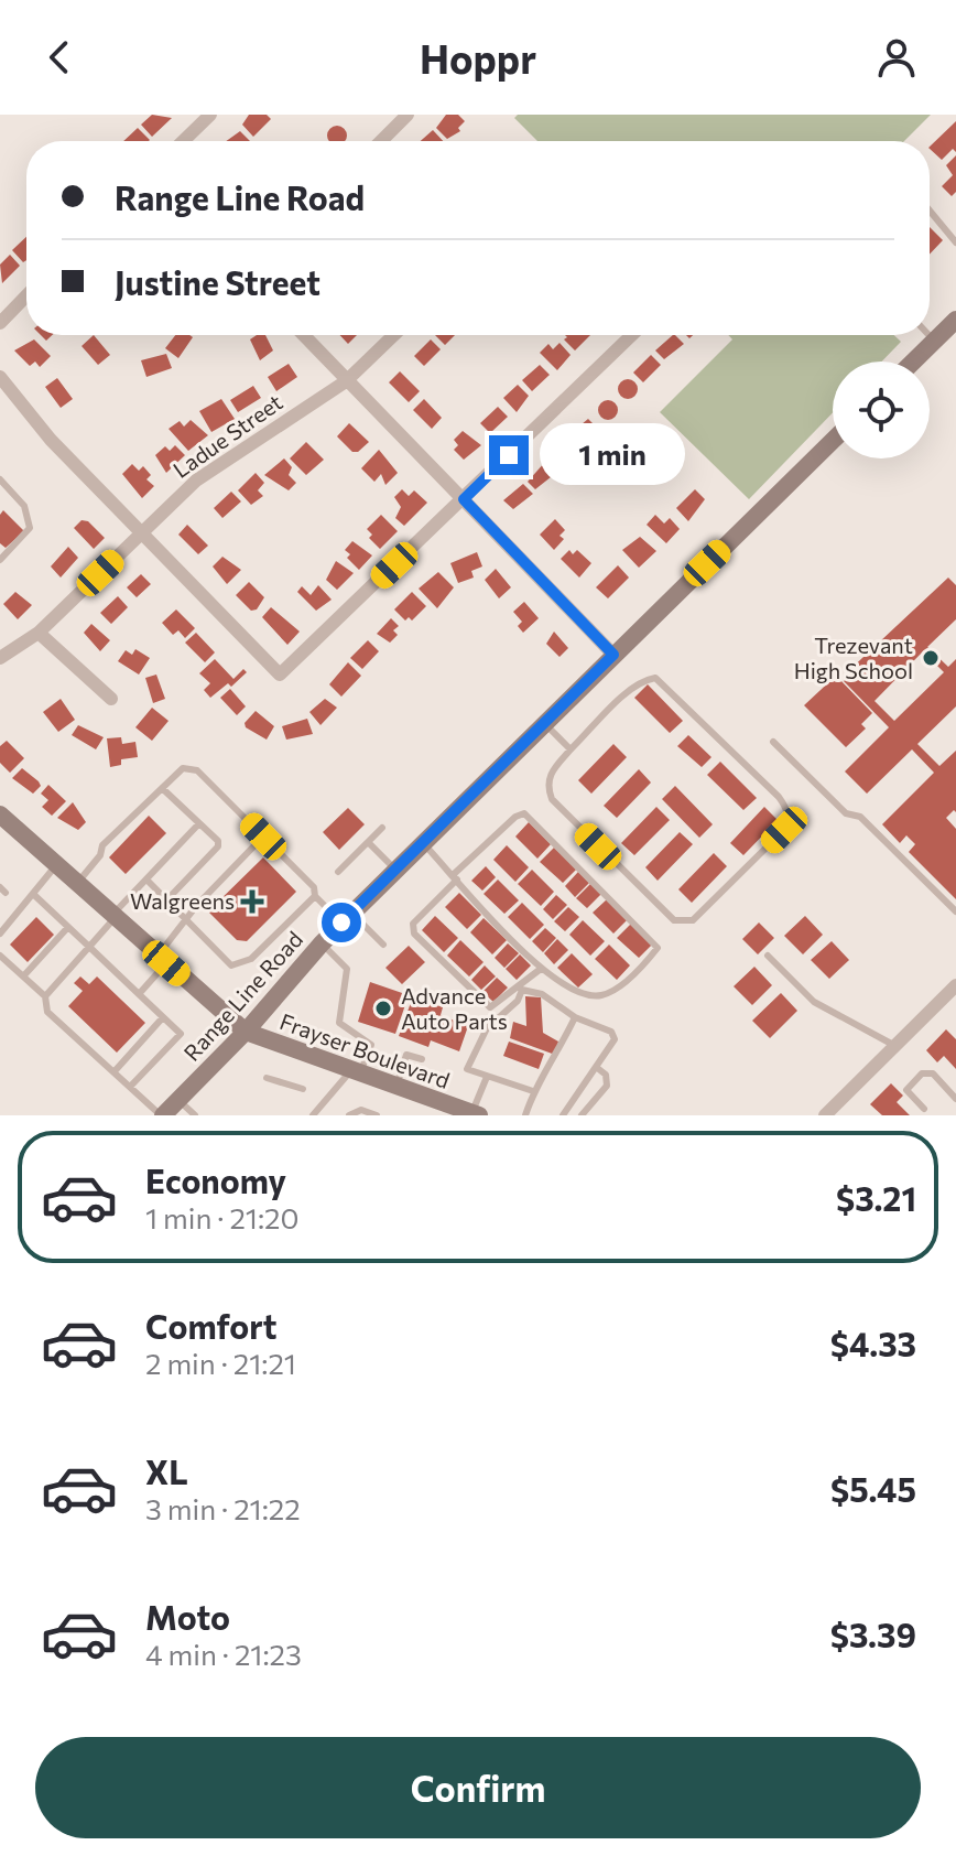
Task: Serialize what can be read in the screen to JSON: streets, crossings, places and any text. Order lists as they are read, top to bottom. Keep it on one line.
{"streets":{"main road":["Range Line Road","Frayser Boulevard"],"street":["Ladue Street"]},"crossings":[["Range Line Road","Frayser Boulevard"]],"places":{"other":["Trezevant High School","Advance Auto Parts"],"health":["Walgreens"]},"page":{"header":"Hoppr","banner":["Range Line Road","Justine Street"],"bubble":"1 min","list":[{"name":"Economy","note":"1 min · 21:20","value":"$3.21"},{"name":"Comfort","note":"2 min · 21:21","value":"$4.33"},{"name":"XL","note":"3 min · 21:22","value":"$5.45"},{"name":"Moto","note":"4 min · 21:23","value":"$3.39"}],"buttons":"Confirm"}}
